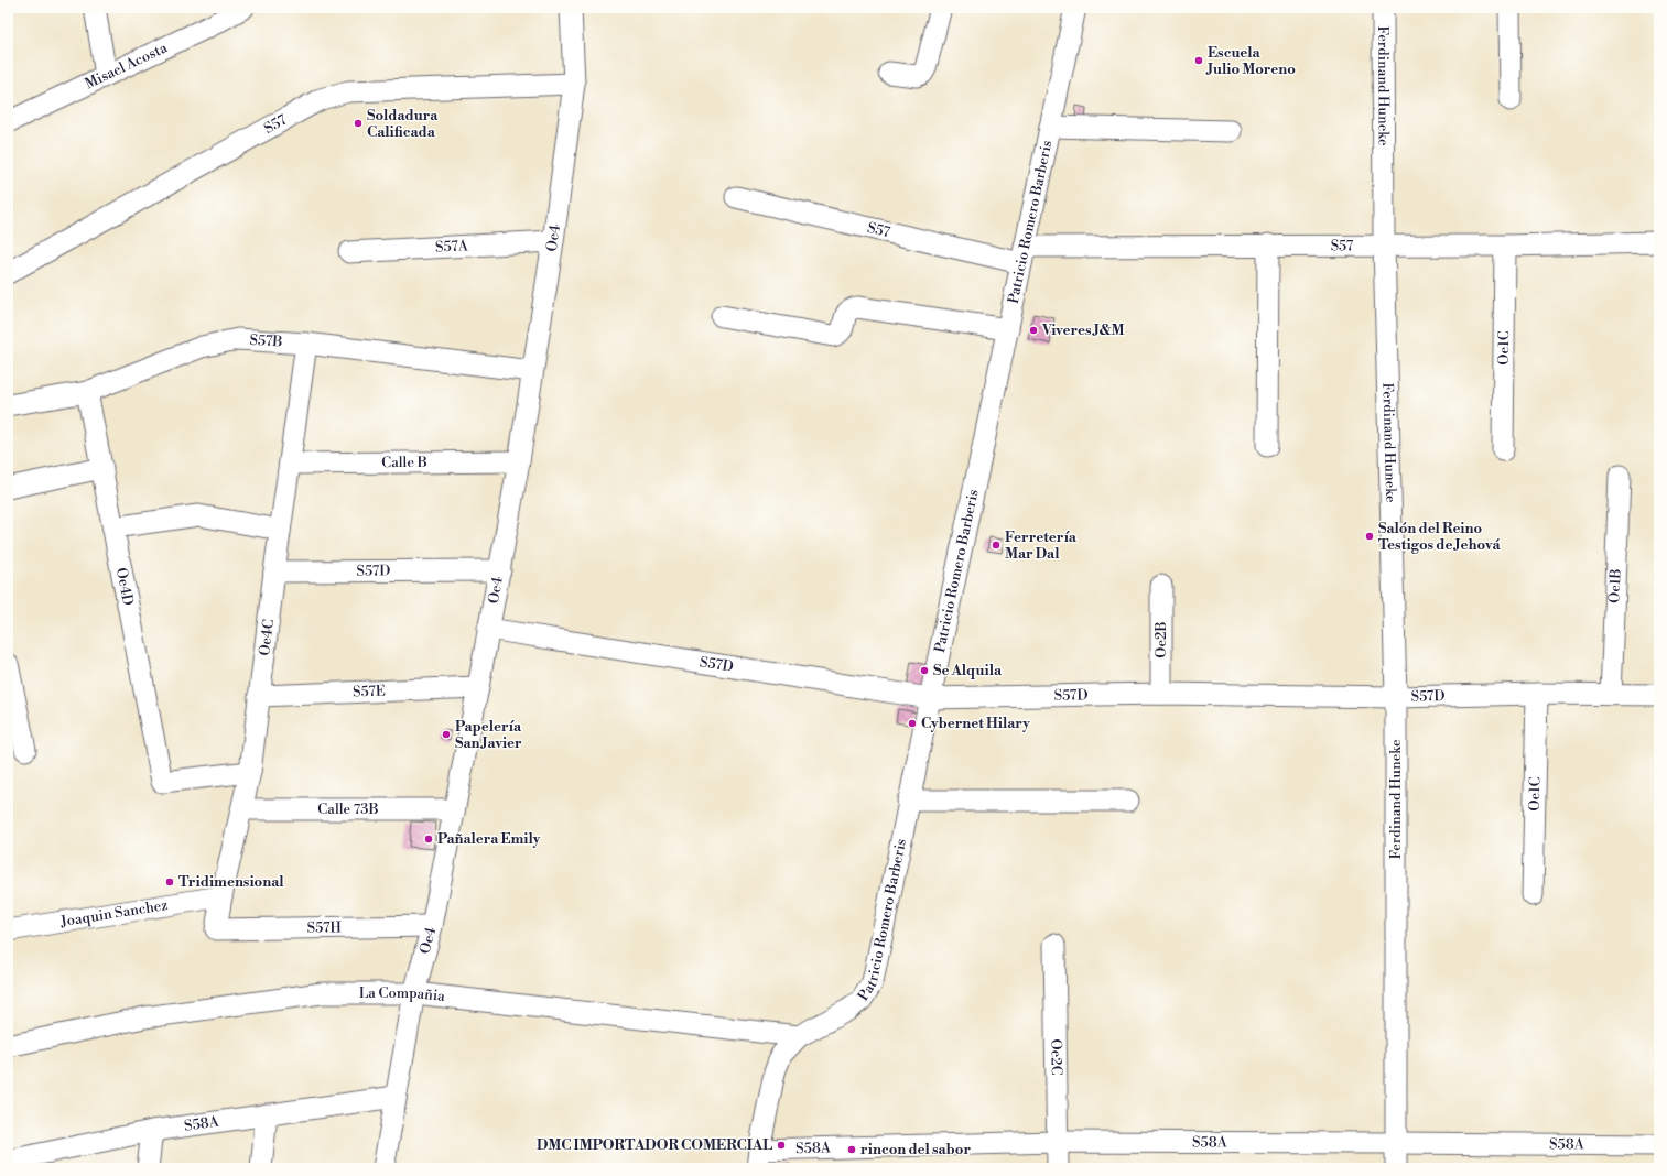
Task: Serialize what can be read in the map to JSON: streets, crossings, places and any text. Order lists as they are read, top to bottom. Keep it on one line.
{"streets":{"street":["Misael Acosta","Ferdinand Huneke","S57","Patricio Romero Barberis","Oe4","S57A","S57B","Oe1C","Calle B","S57D","Oe1B","Oe4D","Oe4C","Oe2B","S57E","Calle 73B","Joaquin Sanchez","S57H","La Compañia","Oe2C","S58A"]},"crossings":[["Ferdinand Huneke","S57"],["Ferdinand Huneke","S57D"],["Ferdinand Huneke","S58A"],["S57","Patricio Romero Barberis"],["S57","Oe4"],["S57","Oe1C"],["Patricio Romero Barberis","S57D"],["Patricio Romero Barberis","La Compañia"],["Patricio Romero Barberis","S58A"],["Oe4","S57A"],["Oe4","S57B"],["Oe4","Calle B"],["Oe4","S57D"],["Oe4","S57E"],["Oe4","Calle 73B"],["Oe4","S57H"],["Oe4","La Compañia"],["Oe4","S58A"],["S57B","Oe4D"],["S57B","Oe4C"],["Oe1C","S57D"],["Calle B","Oe4C"],["S57D","Oe1B"],["S57D","Oe4C"],["S57D","Oe2B"],["Oe4D","Oe4C"],["Oe4C","S57E"],["Oe4C","Calle 73B"],["Oe4C","Joaquin Sanchez"],["Oe4C","S57H"],["Oe2C","S58A"]],"places":["Escuela Julio Moreno","Soldadura Calificada","Viveres J&M","Salón del Reino Testigos de Jehová","Ferretería Mar Dal","Se Alquila","Cybernet Hilary","Papelería San Javier","Pañalera Emily","Tridimensional","DMC IMPORTADOR COMERCIAL","rincon del sabor"]}
